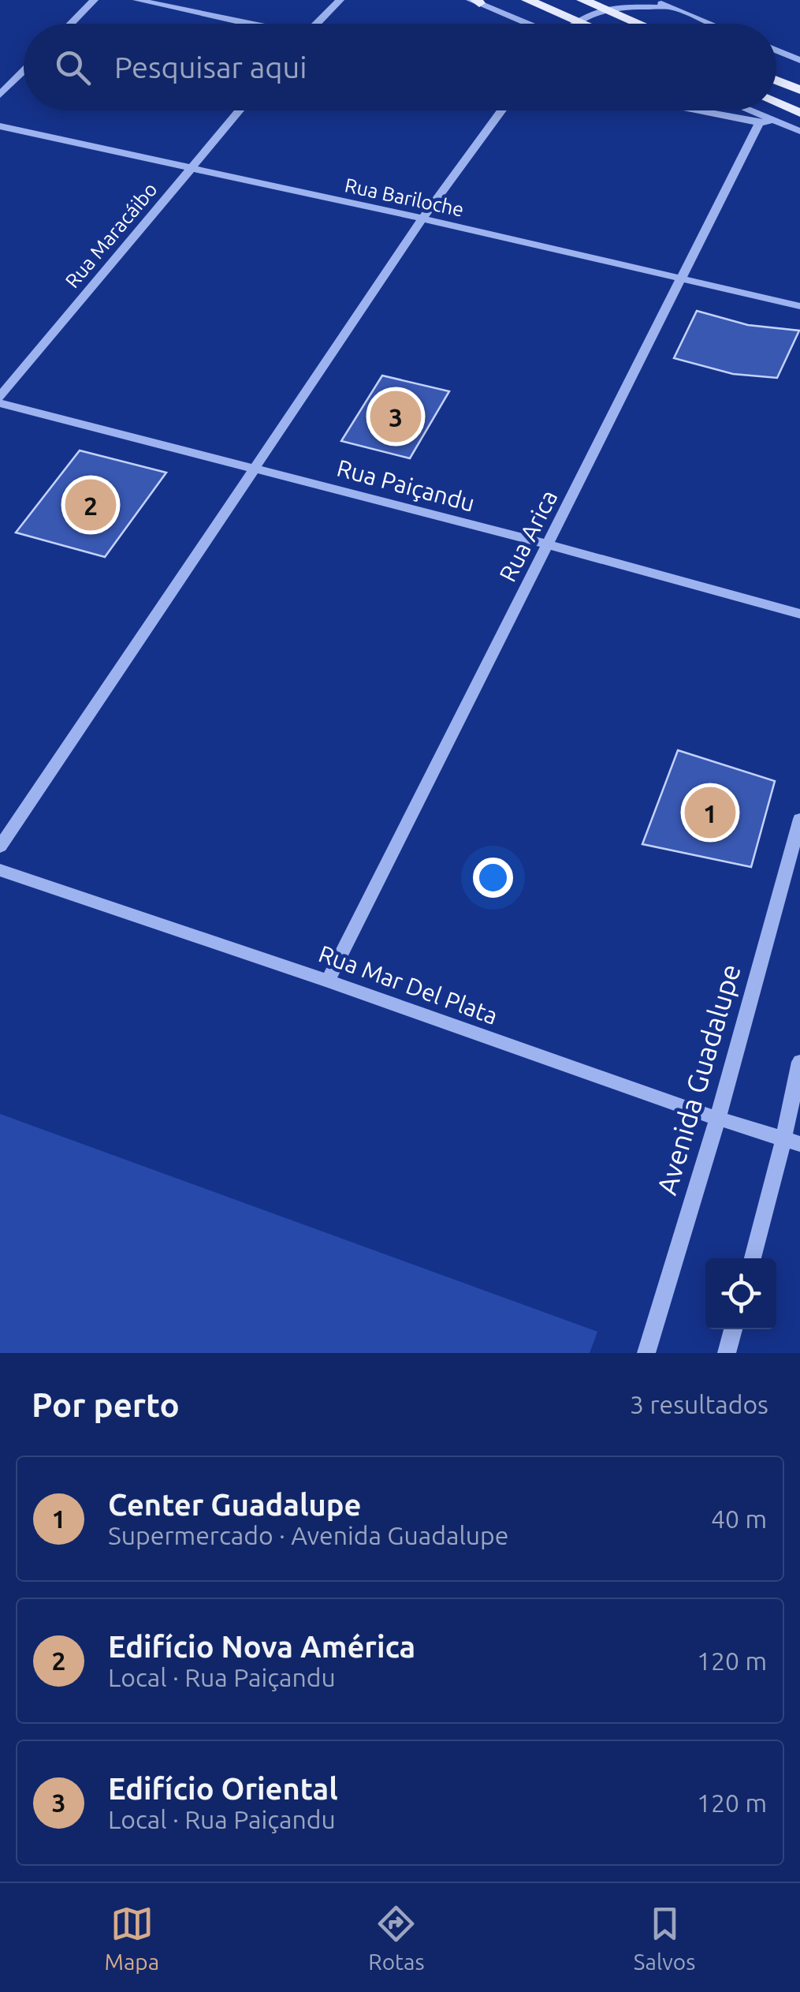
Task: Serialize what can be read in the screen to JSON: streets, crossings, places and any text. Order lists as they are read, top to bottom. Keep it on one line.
{"streets":{"street":["Rua Bariloche","Rua Maracáibo","Rua Paiçandu","Rua Arica","Rua Mar Del Plata","Avenida Guadalupe"]},"crossings":[["Rua Bariloche","Rua Maracáibo"],["Rua Bariloche","Rua Arica"],["Rua Paiçandu","Rua Arica"],["Rua Arica","Rua Mar Del Plata"],["Rua Mar Del Plata","Avenida Guadalupe"]],"page":{"search":"Pesquisar aqui","pins":["3","2","1"],"heading":["Por perto","3 resultados"],"list":[{"mark":"1","name":"Center Guadalupe","note":"Supermercado · Avenida Guadalupe","value":"40 m"},{"mark":"2","name":"Edifício Nova América","note":"Local · Rua Paiçandu","value":"120 m"},{"mark":"3","name":"Edifício Oriental","note":"Local · Rua Paiçandu","value":"120 m"}],"nav":["Mapa","Rotas","Salvos"]}}
